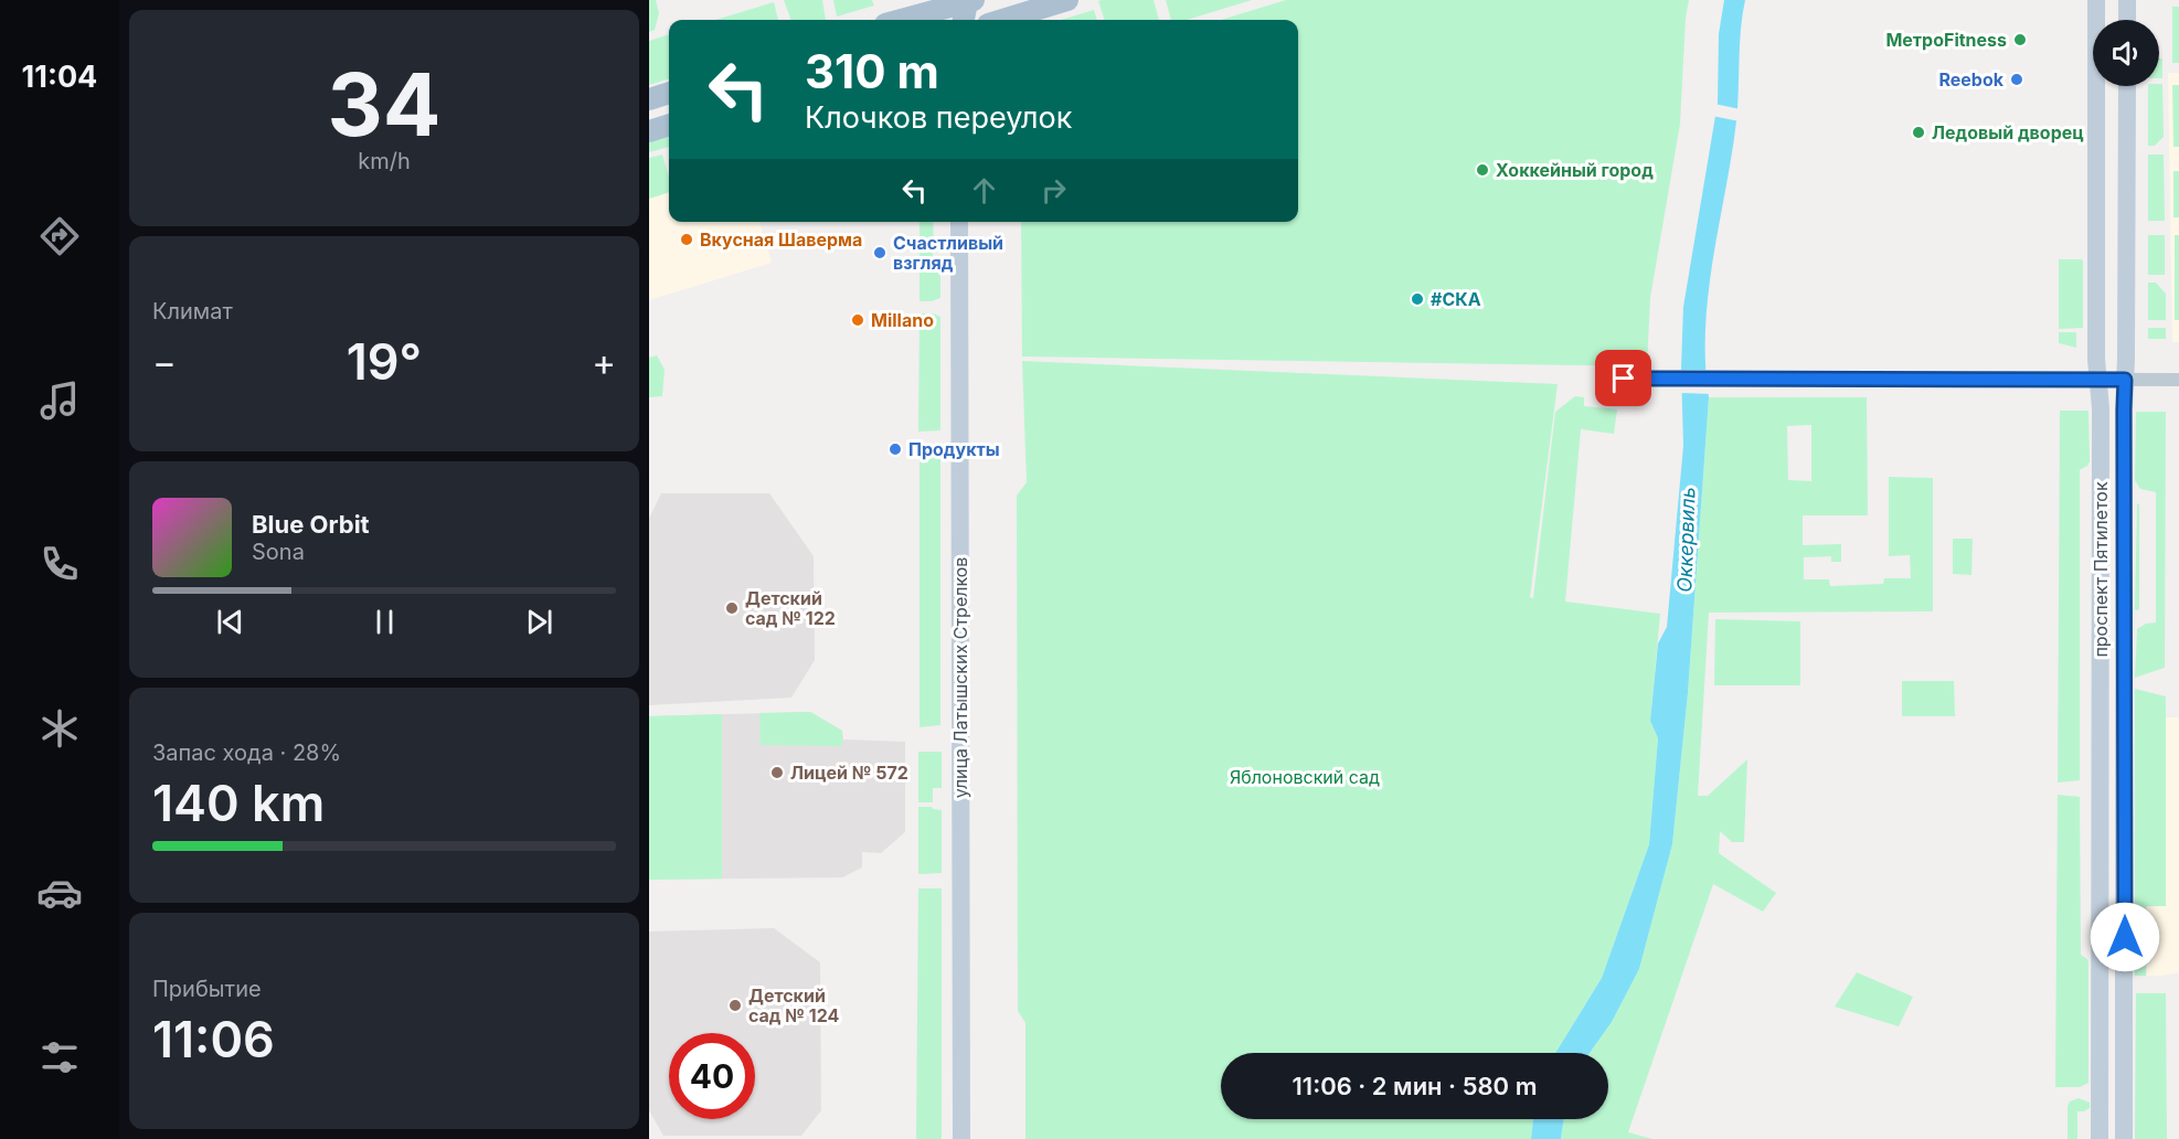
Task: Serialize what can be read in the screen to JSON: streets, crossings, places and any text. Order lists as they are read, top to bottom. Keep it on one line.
{"streets":{"street":["проспект Пятилеток","улица Латышских Стрелков"]},"water":["Оккервиль"],"parks":["Яблоновский сад"],"places":["МетроFitness","Reebok","Ледовый дворец","Хоккейный город","Вкусная Шаверма","Счастливый взгляд","#СКА","Millano","Продукты","Детский сад № 122","Лицей № 572","Детский сад № 124"],"page":{"tabs":"11:04","tile":[["34","km/h"],"Климат",["Запас хода · 28%","140 km"],["Прибытие","11:06"]],"turn":["310 m","Клочков переулок"],"heat":["−","19°","+"],"song":["Blue Orbit","Sona"],"limit":"40","trip":"11:06 · 2 мин · 580 m"}}
